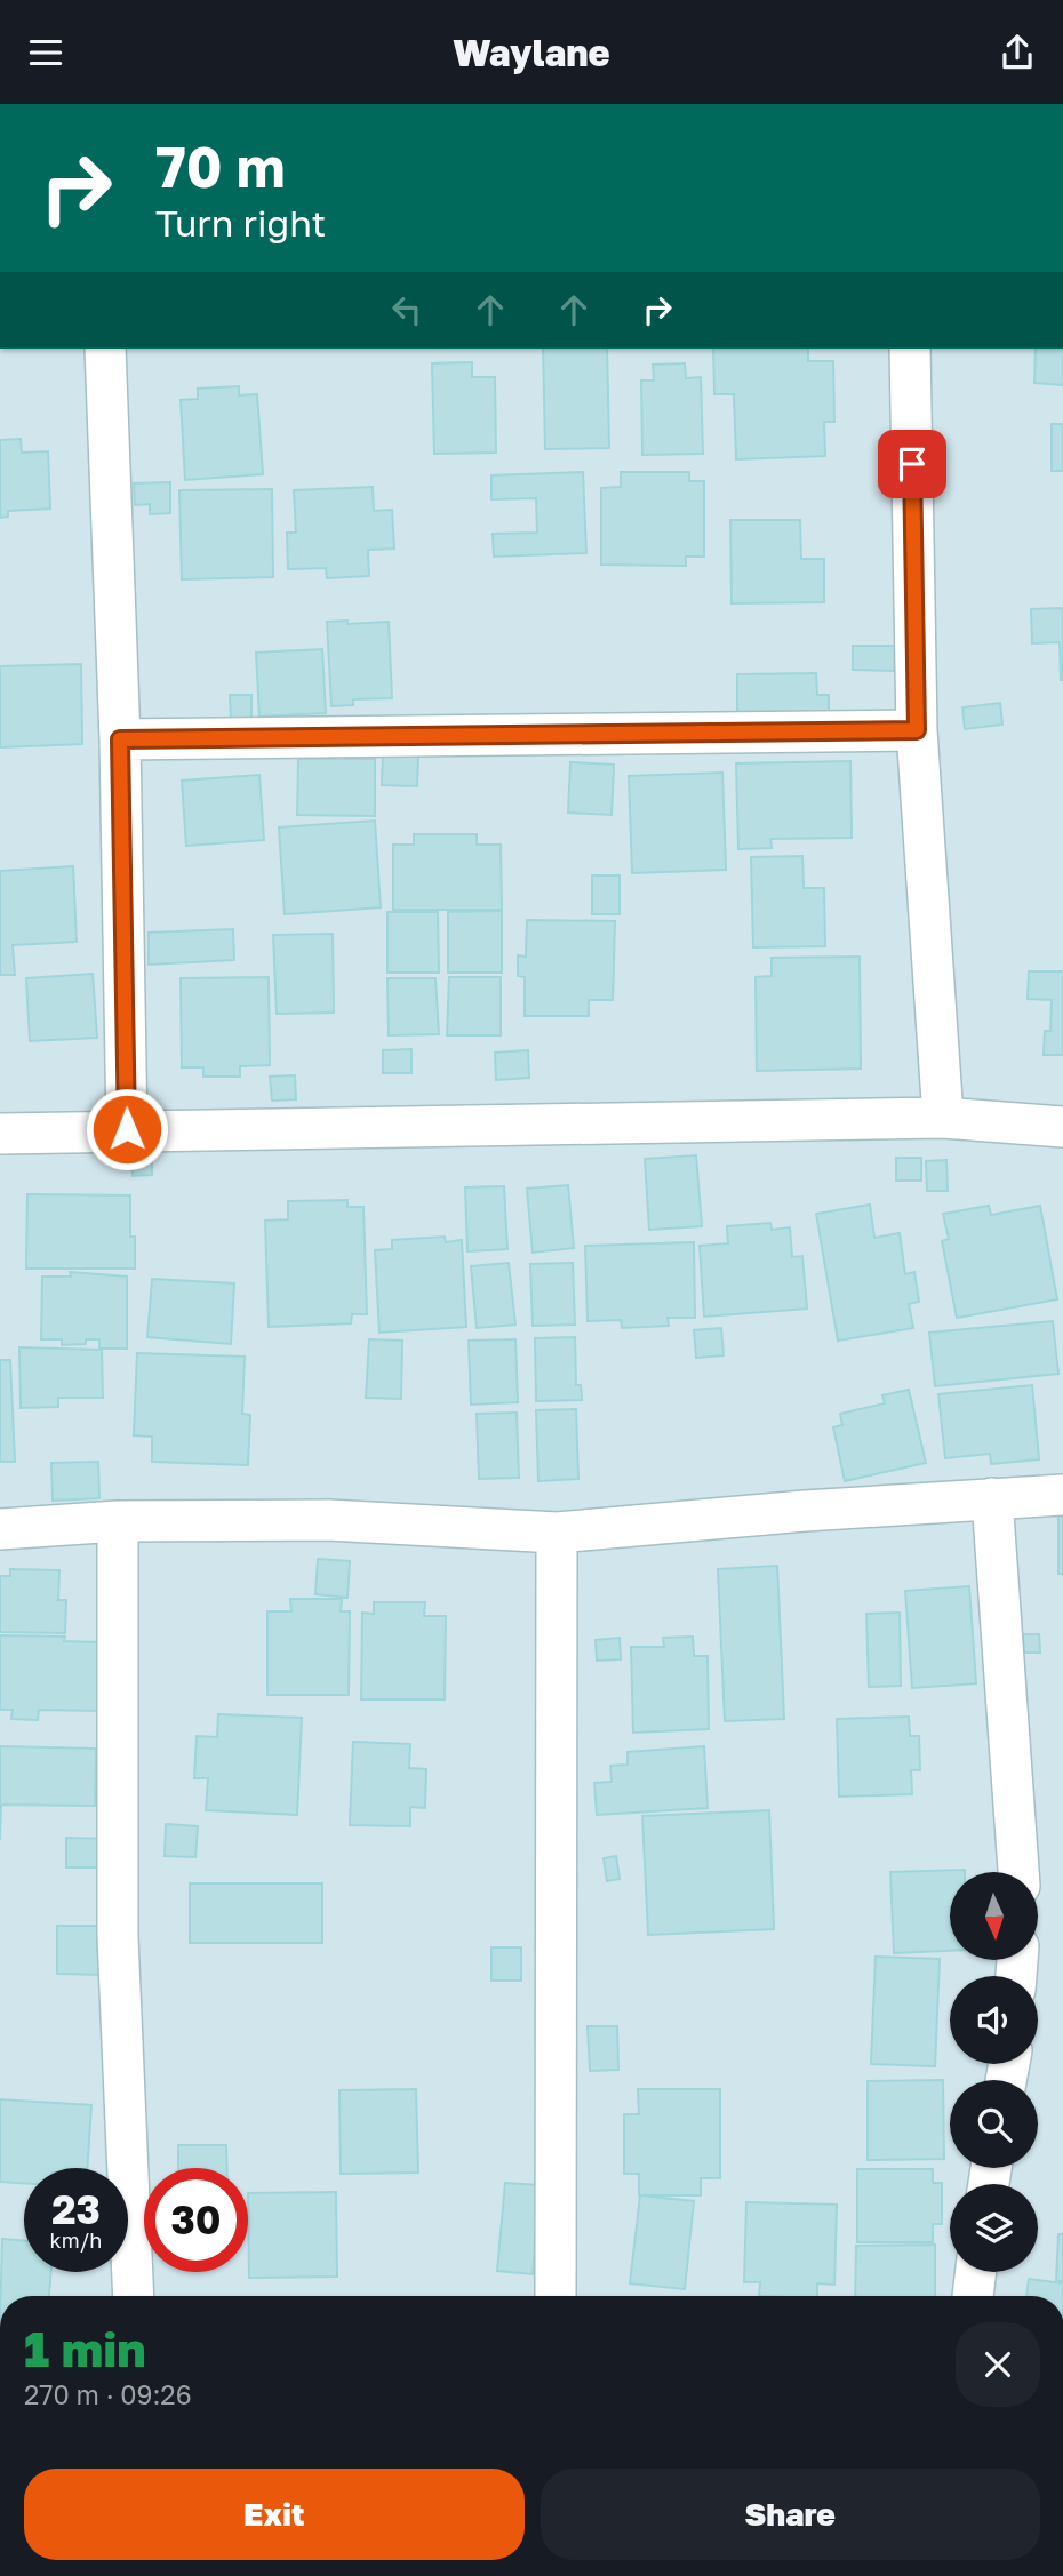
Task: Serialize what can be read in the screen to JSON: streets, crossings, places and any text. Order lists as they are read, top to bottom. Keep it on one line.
{"north":"bottom","page":{"header":"Waylane","turn":["70 m","Turn right"],"speed":"23 km/h","limit":"30","heading":["1 min","270 m · 09:26"],"buttons":["Exit","Share"]}}
